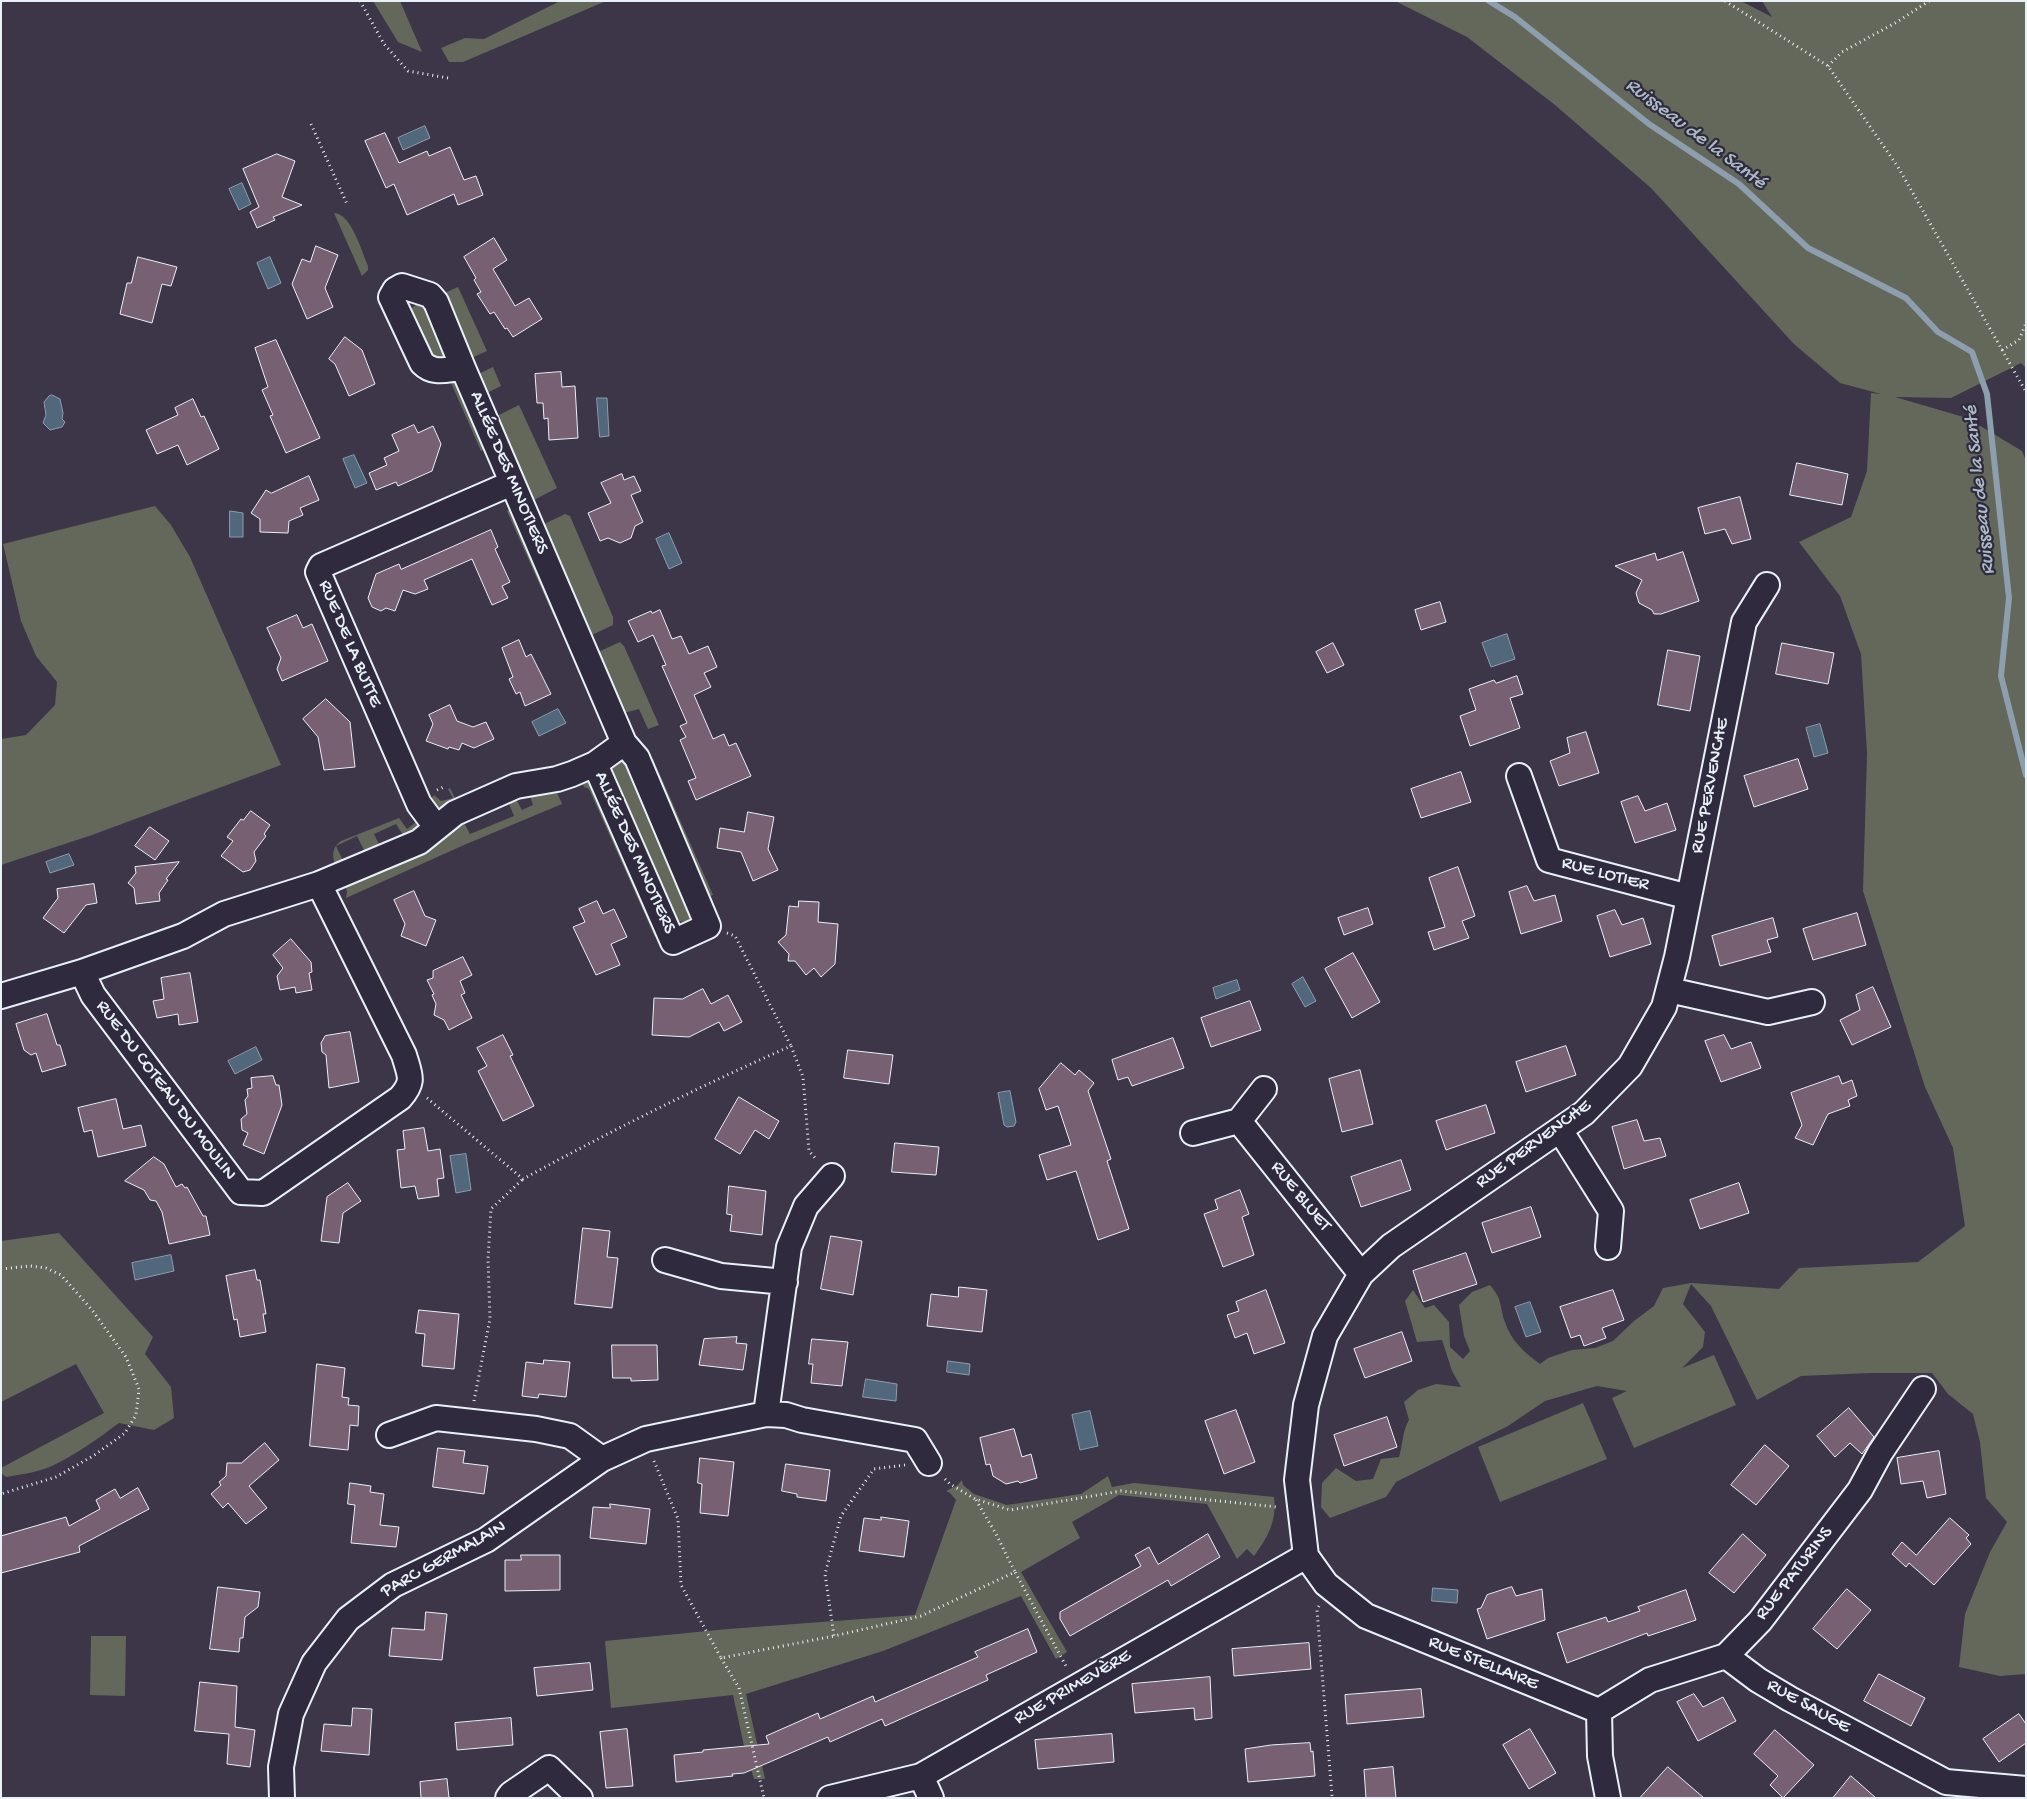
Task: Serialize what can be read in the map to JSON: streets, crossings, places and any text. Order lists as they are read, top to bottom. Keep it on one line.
{"streets":{"street":["ALLÉE DES MINOTIERS","RUE DE LA BUTTE","RUE PERVENCHE","RUE LOTIER","RUE DU COTEAU DU MOULIN","RUE BLUET","PARC GERMALAIN","RUE PATURINS","RUE STELLAIRE","RUE PRIMEVÈRE","RUE SAUGE"]},"crossings":[["ALLÉE DES MINOTIERS","RUE DE LA BUTTE"],["RUE PERVENCHE","RUE LOTIER"],["RUE PERVENCHE","RUE BLUET"],["RUE PERVENCHE","RUE STELLAIRE"],["RUE PERVENCHE","RUE PRIMEVÈRE"],["RUE PATURINS","RUE SAUGE"],["RUE STELLAIRE","RUE PRIMEVÈRE"]],"water":["Ruisseau de la Santé"]}
